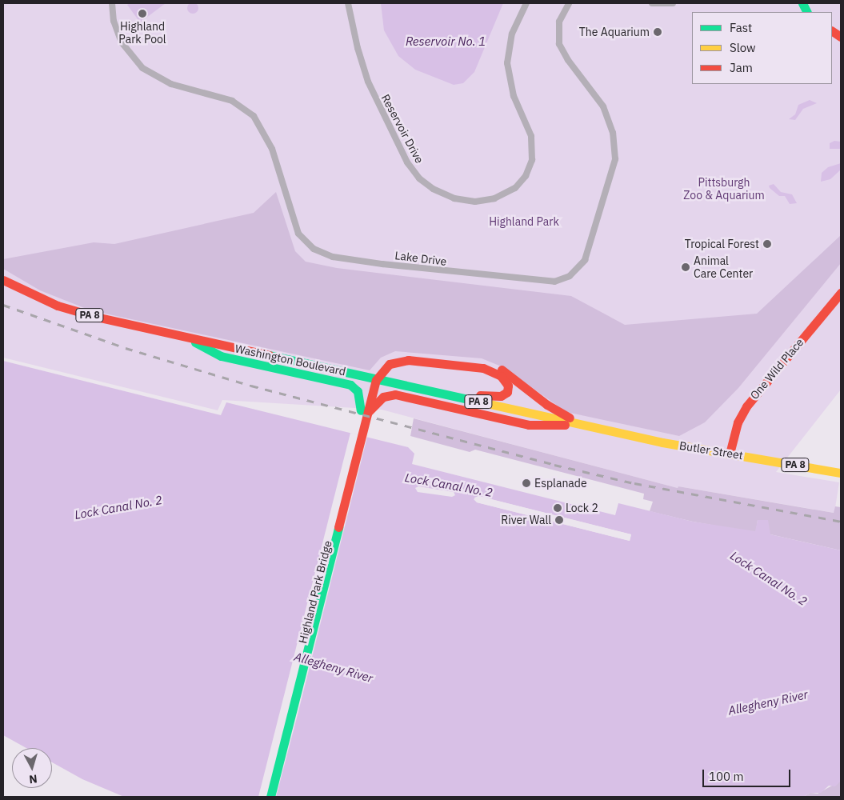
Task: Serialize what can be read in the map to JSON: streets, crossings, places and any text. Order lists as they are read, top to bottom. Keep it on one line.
{"streets":{"main road":["PA 8","Washington Boulevard","One Wild Place","Butler Street","Highland Park Bridge"],"street":["Reservoir Drive","Lake Drive"]},"crossings":[["Washington Boulevard","Butler Street"],["One Wild Place","Butler Street"]],"water":["Reservoir No. 1","Lock Canal No. 2","Allegheny River"],"parks":["Pittsburgh Zoo & Aquarium","Highland Park"],"places":["Highland Park Pool","The Aquarium","Tropical Forest","Animal Care Center","Esplanade","Lock 2","River Wall"],"legend":["Fast","Slow","Jam"],"scale_bar":"100 m","north":"bottom"}
